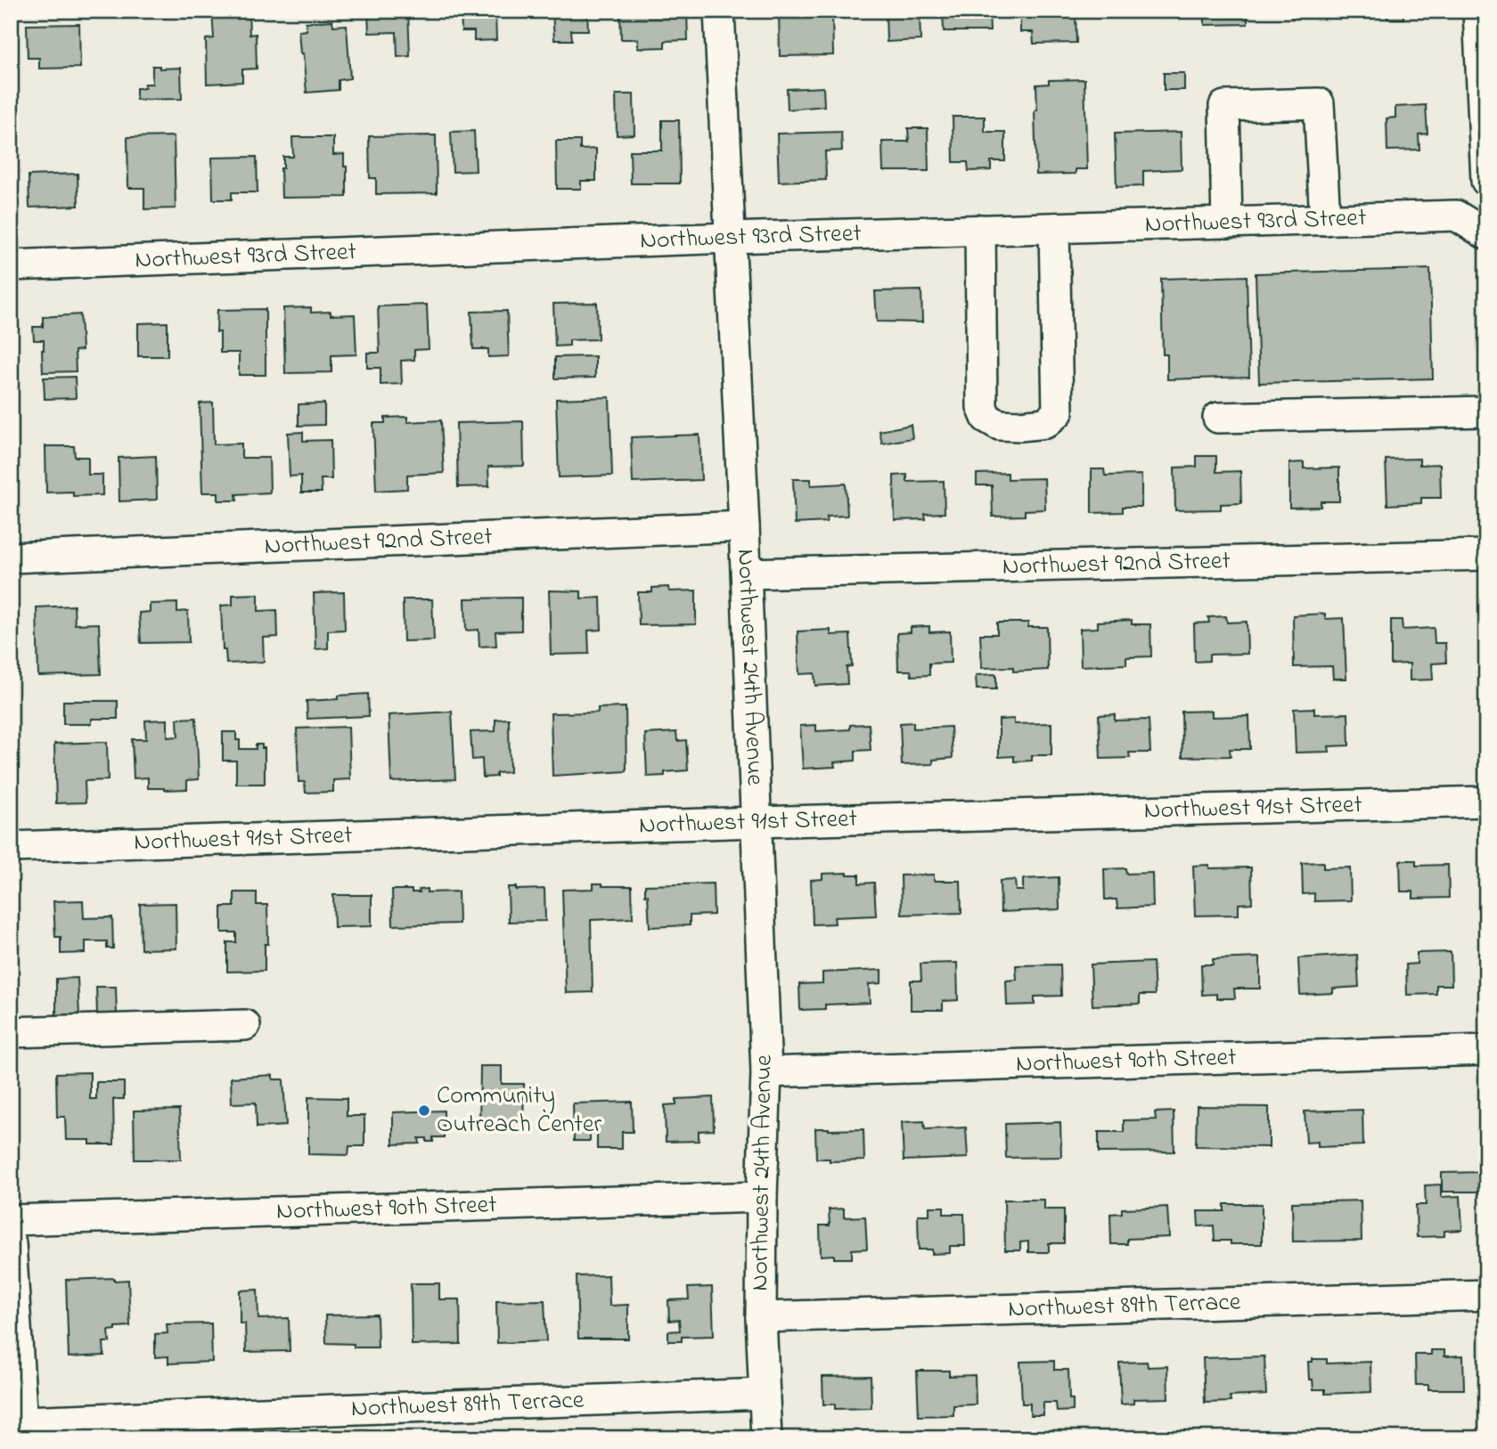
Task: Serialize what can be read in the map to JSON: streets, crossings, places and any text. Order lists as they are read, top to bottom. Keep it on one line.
{"streets":{"street":["Northwest 93rd Street","Northwest 92nd Street","Northwest 24th Avenue","Northwest 91st Street","Northwest 90th Street","Northwest 89th Terrace"]},"crossings":[["Northwest 93rd Street","Northwest 24th Avenue"],["Northwest 92nd Street","Northwest 24th Avenue"],["Northwest 24th Avenue","Northwest 91st Street"],["Northwest 24th Avenue","Northwest 90th Street"],["Northwest 24th Avenue","Northwest 89th Terrace"]],"places":["Community Outreach Center"]}
